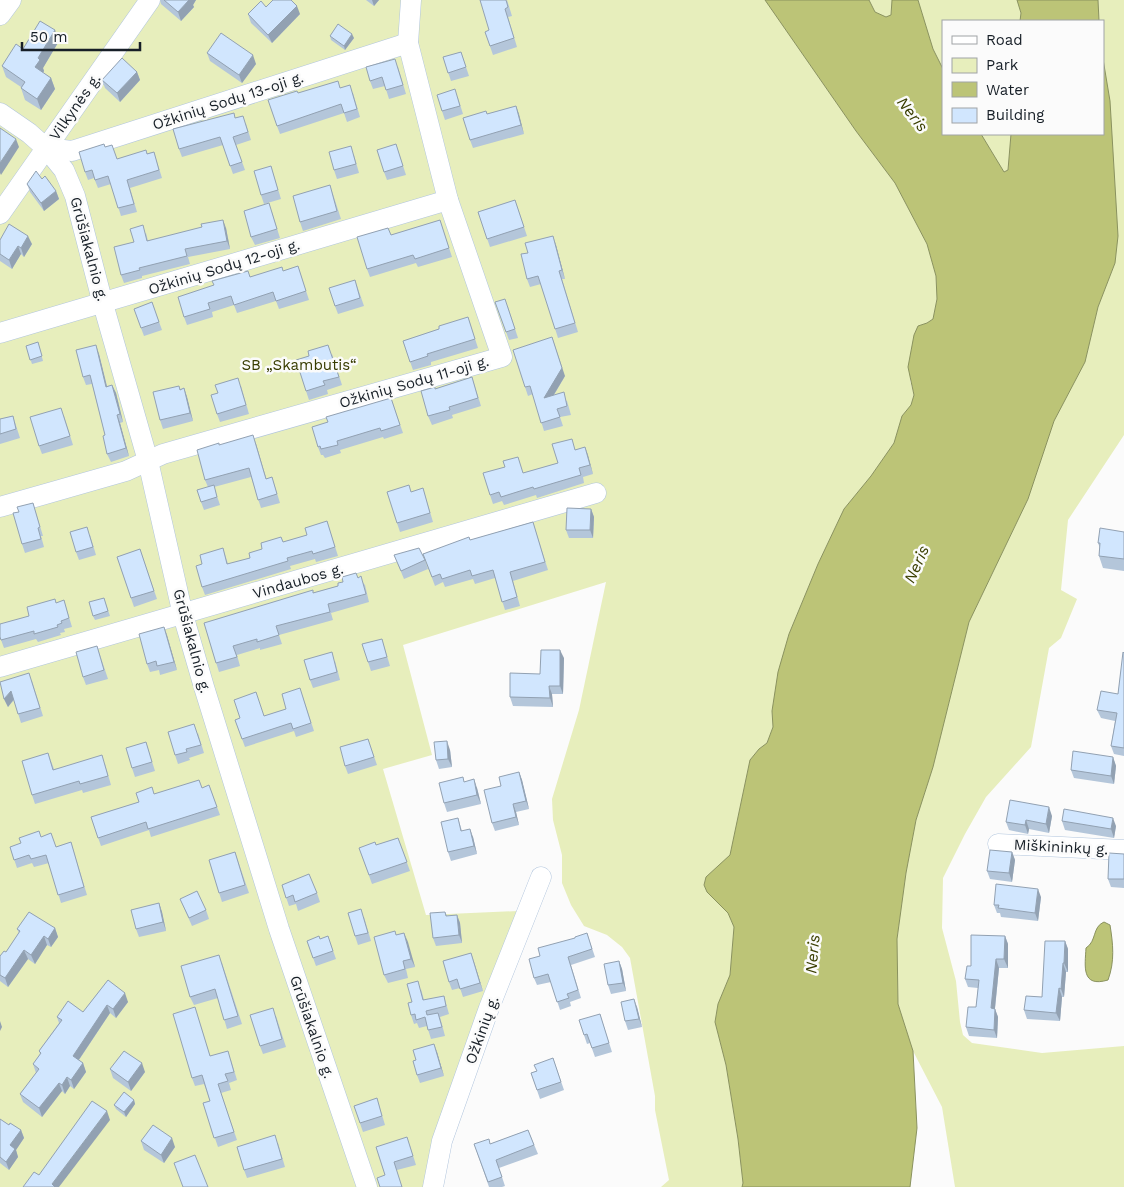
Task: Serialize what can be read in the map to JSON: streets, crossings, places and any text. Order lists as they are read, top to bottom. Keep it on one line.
{"streets":{"street":["Ožkinių Sodų 13-oji g.","Vilkynės g.","Grūšiakalnio g.","Ožkinių Sodų 12-oji g.","Ožkinių Sodų 11-oji g.","Vindaubos g.","Miškininkų g.","Ožkinių g."]},"crossings":[["Ožkinių Sodų 13-oji g.","Vilkynės g."],["Ožkinių Sodų 13-oji g.","Grūšiakalnio g."],["Ožkinių Sodų 13-oji g.","Ožkinių Sodų 11-oji g."],["Vilkynės g.","Grūšiakalnio g."],["Grūšiakalnio g.","Ožkinių Sodų 12-oji g."],["Grūšiakalnio g.","Ožkinių Sodų 11-oji g."],["Grūšiakalnio g.","Vindaubos g."],["Ožkinių Sodų 12-oji g.","Ožkinių Sodų 11-oji g."]],"water":["Neris"],"parks":["SB „Skambutis“"],"legend":["Road","Park","Water","Building"],"scale_bar":"50 m"}
